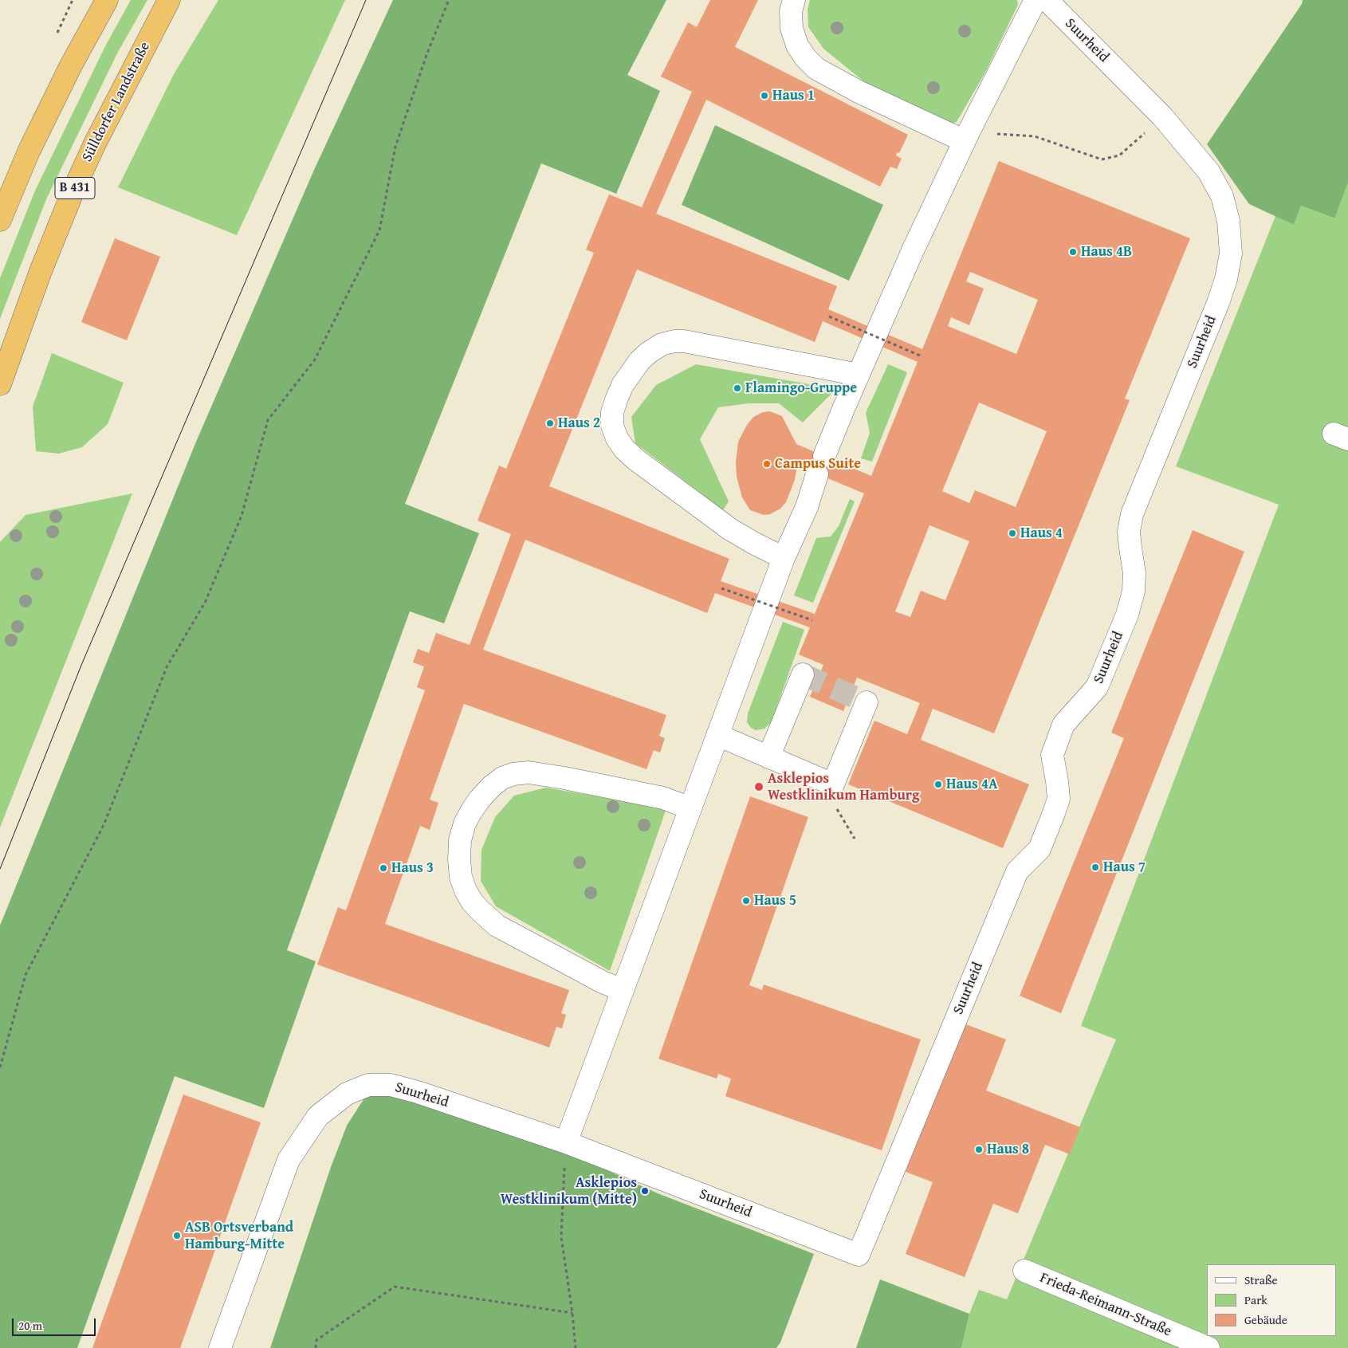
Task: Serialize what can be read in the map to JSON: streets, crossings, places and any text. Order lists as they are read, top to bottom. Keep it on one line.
{"streets":{"highway":["Sülldorfer Landstraße","B 431"],"street":["Suurheid","Frieda-Reimann-Straße"]},"places":["Haus 1","Haus 4B","Flamingo-Gruppe","Haus 2","Campus Suite","Haus 4","Haus 4A","Asklepios Westklinikum Hamburg","Haus 7","Haus 3","Haus 5","Haus 8","Asklepios Westklinikum (Mitte)","ASB Ortsverband Hamburg-Mitte"],"legend":["Straße","Park","Gebäude"],"scale_bar":"20 m"}
